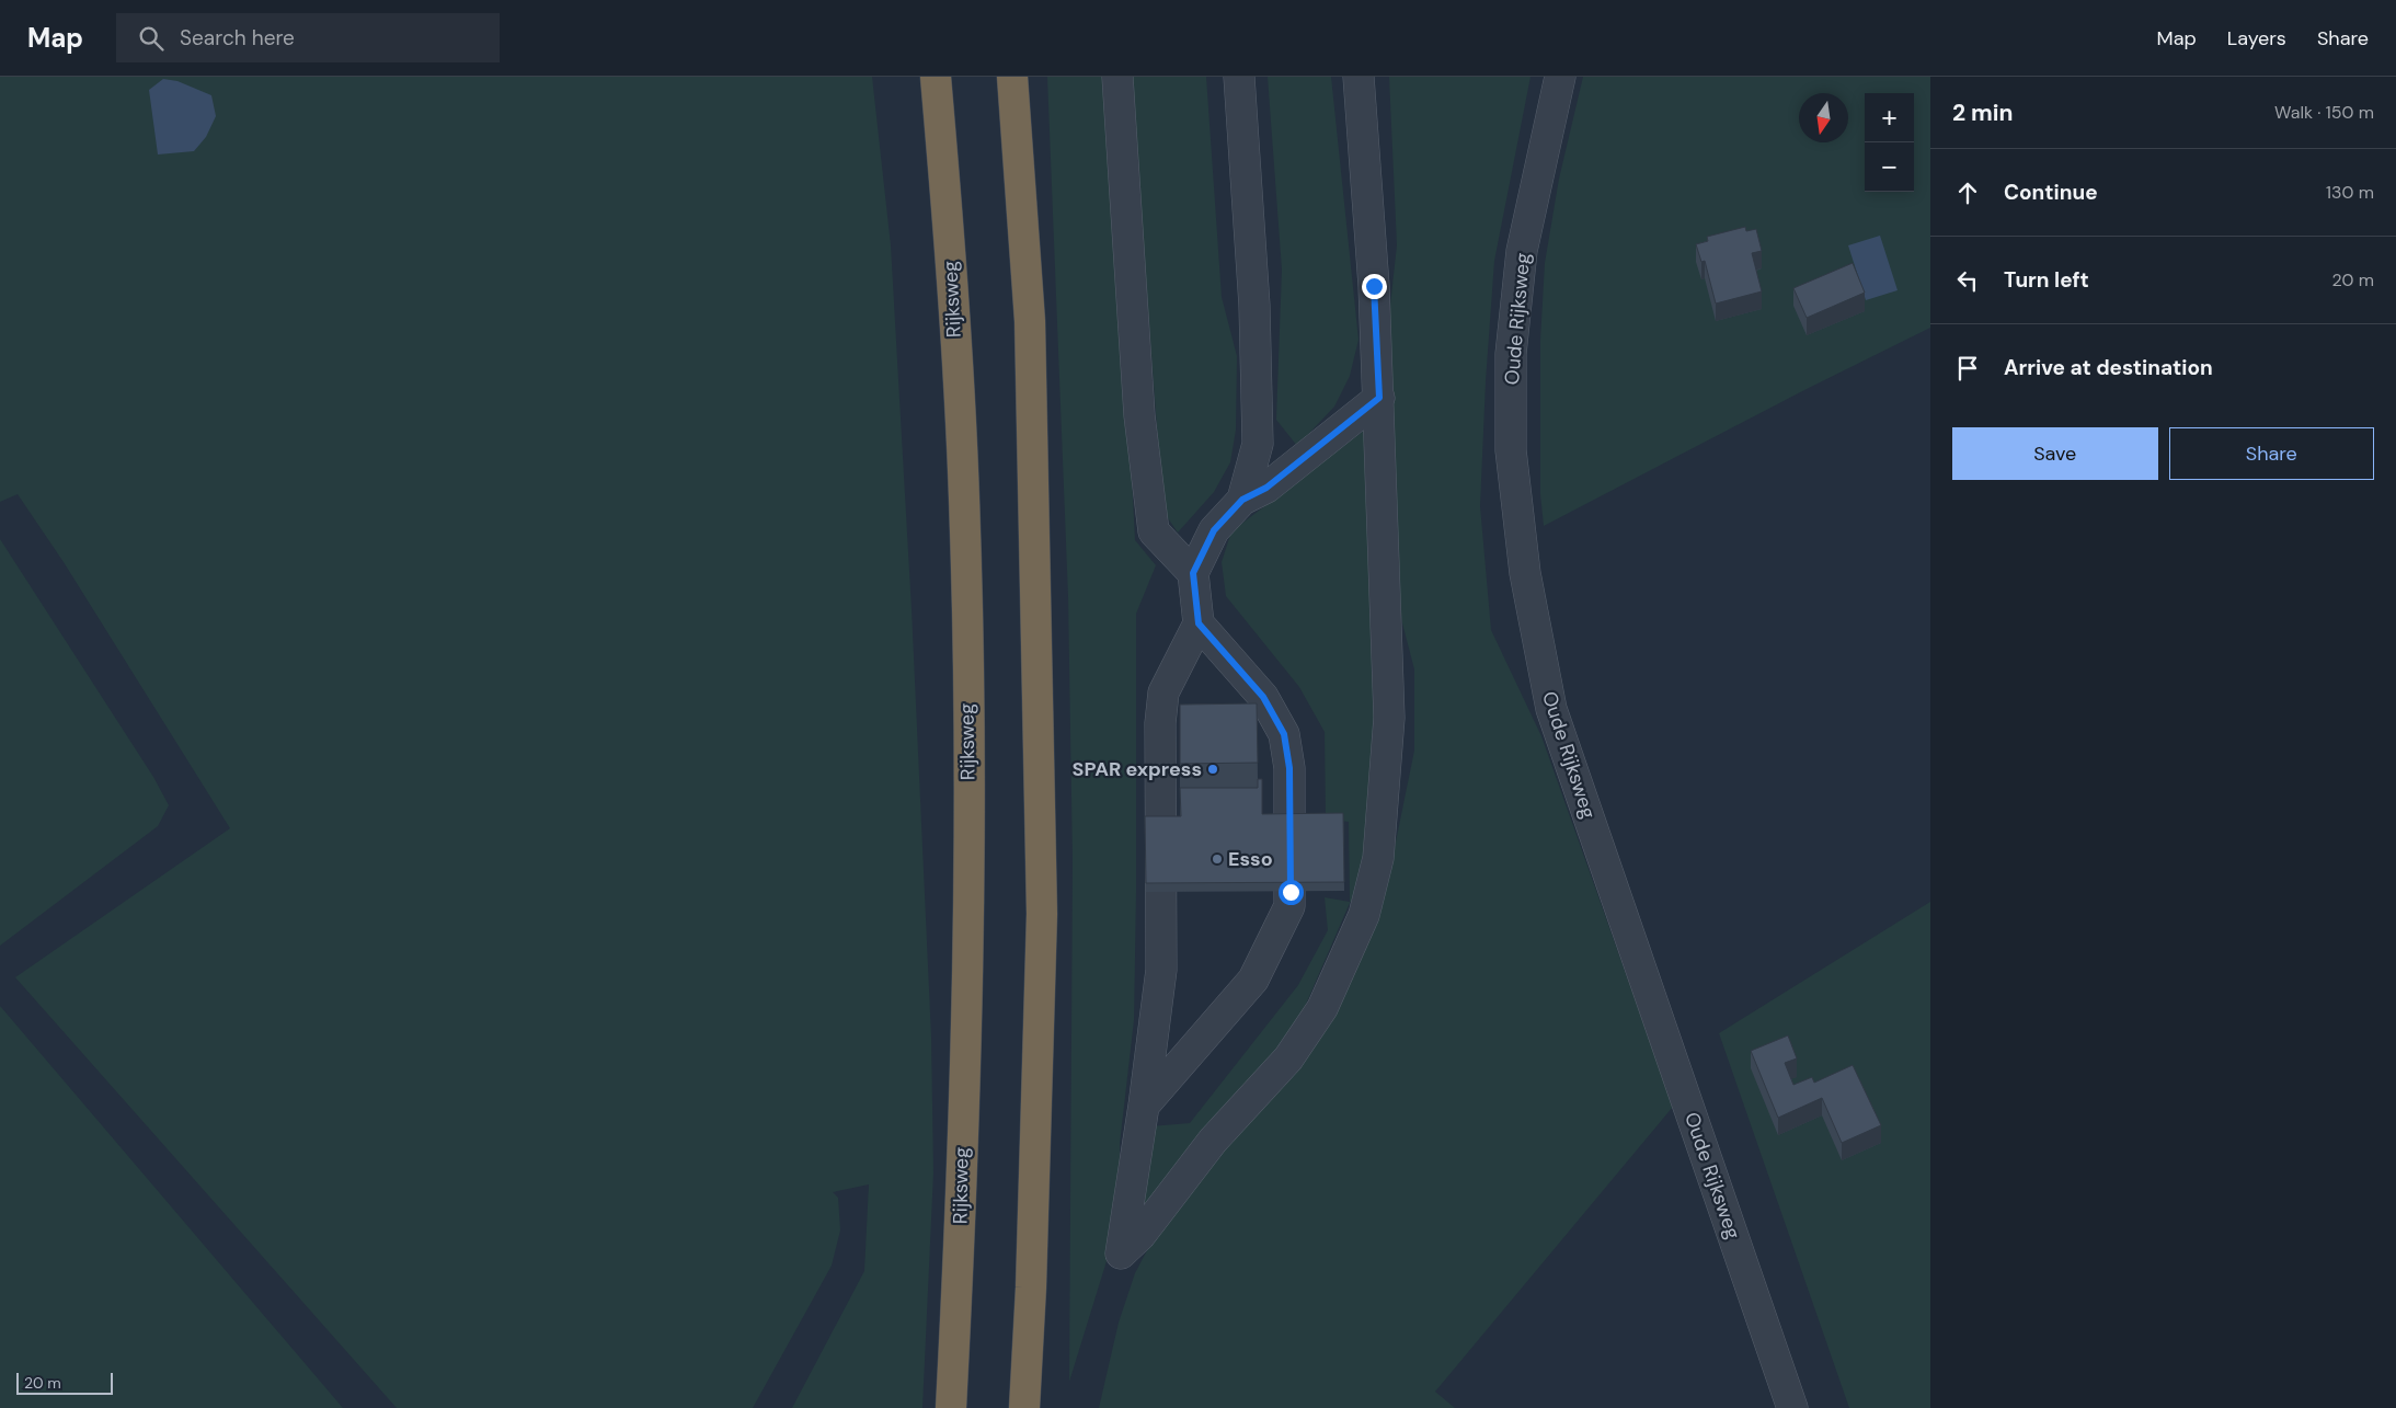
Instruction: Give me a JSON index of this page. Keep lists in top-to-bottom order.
{
  "streets": {
    "highway": ["Rijksweg"],
    "street": ["Oude Rijksweg"]
  },
  "places": ["SPAR express", "Esso"],
  "scale_bar": "20 m",
  "north": "bottom",
  "page": {
    "header": "Map",
    "search": "Search here",
    "nav": ["Map", "Layers", "Share"],
    "heading": ["2 min", "Walk · 150 m"],
    "map_buttons": ["+", "−"],
    "list": [
      ["Continue", "130 m"],
      ["Turn left", "20 m"],
      "Arrive at destination"
    ],
    "buttons": ["Save", "Share"],
    "scale": "20 m"
  }
}
